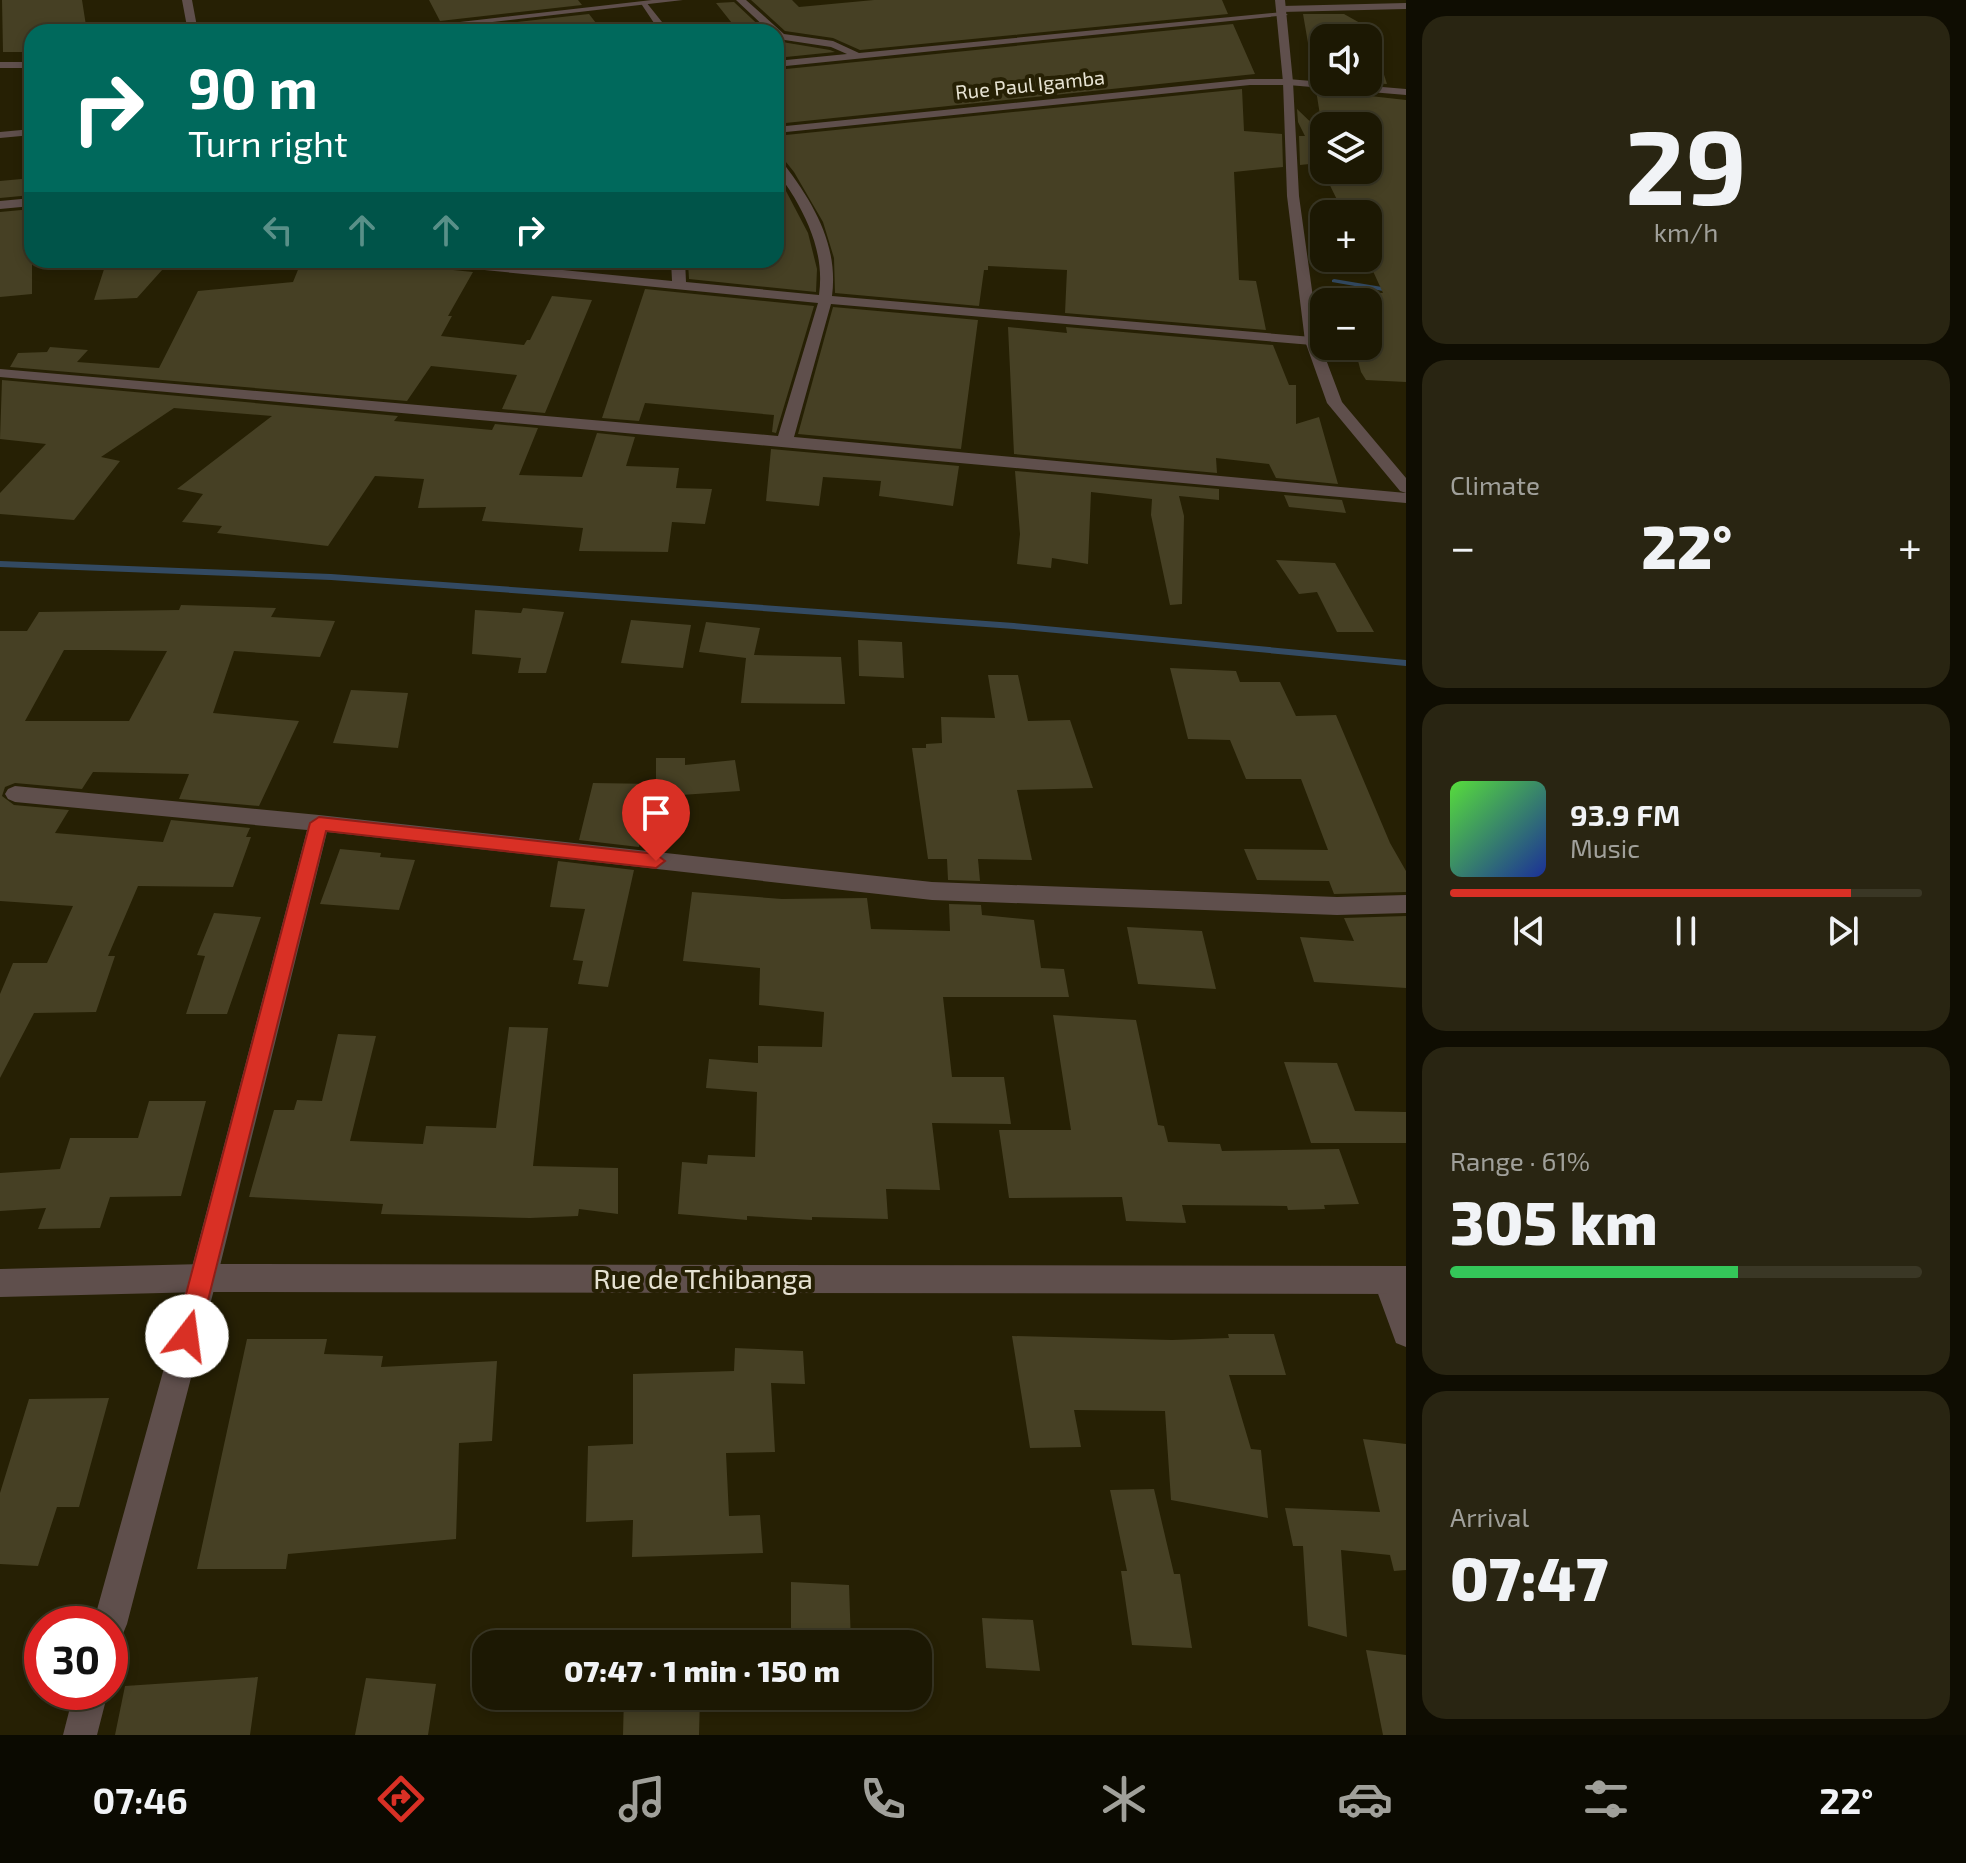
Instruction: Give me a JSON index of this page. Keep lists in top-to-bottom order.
{
  "streets": {
    "street": ["Rue Paul Igamba", "Rue de Tchibanga"]
  },
  "page": {
    "tile": [
      ["29", "km/h"],
      "Climate",
      ["Range · 61%", "305 km"],
      ["Arrival", "07:47"]
    ],
    "map_buttons": ["+", "−"],
    "turn": ["90 m", "Turn right"],
    "heat": ["−", "22°", "+"],
    "song": ["93.9 FM", "Music"],
    "limit": "30",
    "trip": "07:47 · 1 min · 150 m",
    "tabs": ["07:46", "22°"]
  }
}
